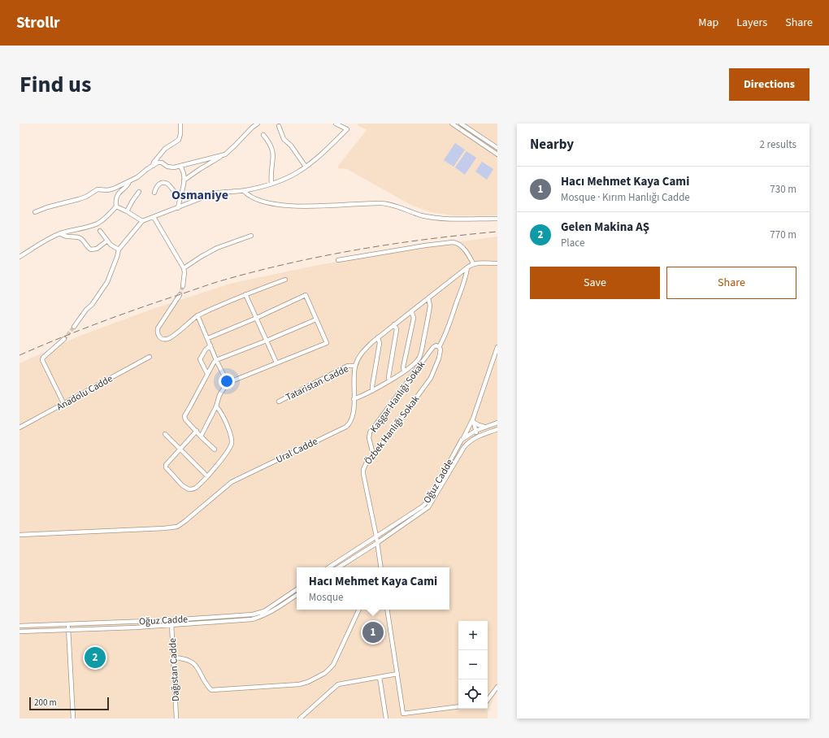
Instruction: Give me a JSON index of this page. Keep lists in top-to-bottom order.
{
  "streets": {
    "street": [
      "Tataristan Cadde",
      "Anadolu Cadde",
      "Kaşgar Hanlığı Sokak",
      "Özbek Hanlığı Sokak",
      "Ural Cadde",
      "Oğuz Cadde",
      "Dağıstan Cadde"
    ]
  },
  "crossings": [
    ["Tataristan Cadde", "Ural Cadde"],
    ["Kaşgar Hanlığı Sokak", "Özbek Hanlığı Sokak"],
    ["Özbek Hanlığı Sokak", "Oğuz Cadde"],
    ["Oğuz Cadde", "Dağıstan Cadde"]
  ],
  "districts": ["Osmaniye"],
  "scale_bar": "200 m",
  "page": {
    "header": "Strollr",
    "nav": ["Map", "Layers", "Share"],
    "title": "Find us",
    "buttons": [
      "Directions",
      ["Save", "Share"]
    ],
    "heading": ["Nearby", "2 results"],
    "list": [
      {
        "mark": "1",
        "name": "Hacı Mehmet Kaya Cami",
        "note": "Mosque · Kırım Hanlığı Cadde",
        "value": "730 m"
      },
      {
        "mark": "2",
        "name": "Gelen Makina AŞ",
        "note": "Place",
        "value": "770 m"
      }
    ],
    "popup": ["Hacı Mehmet Kaya Cami", "Mosque"],
    "pins": ["1", "2"],
    "map_buttons": ["+", "−"],
    "scale": "200 m"
  }
}
